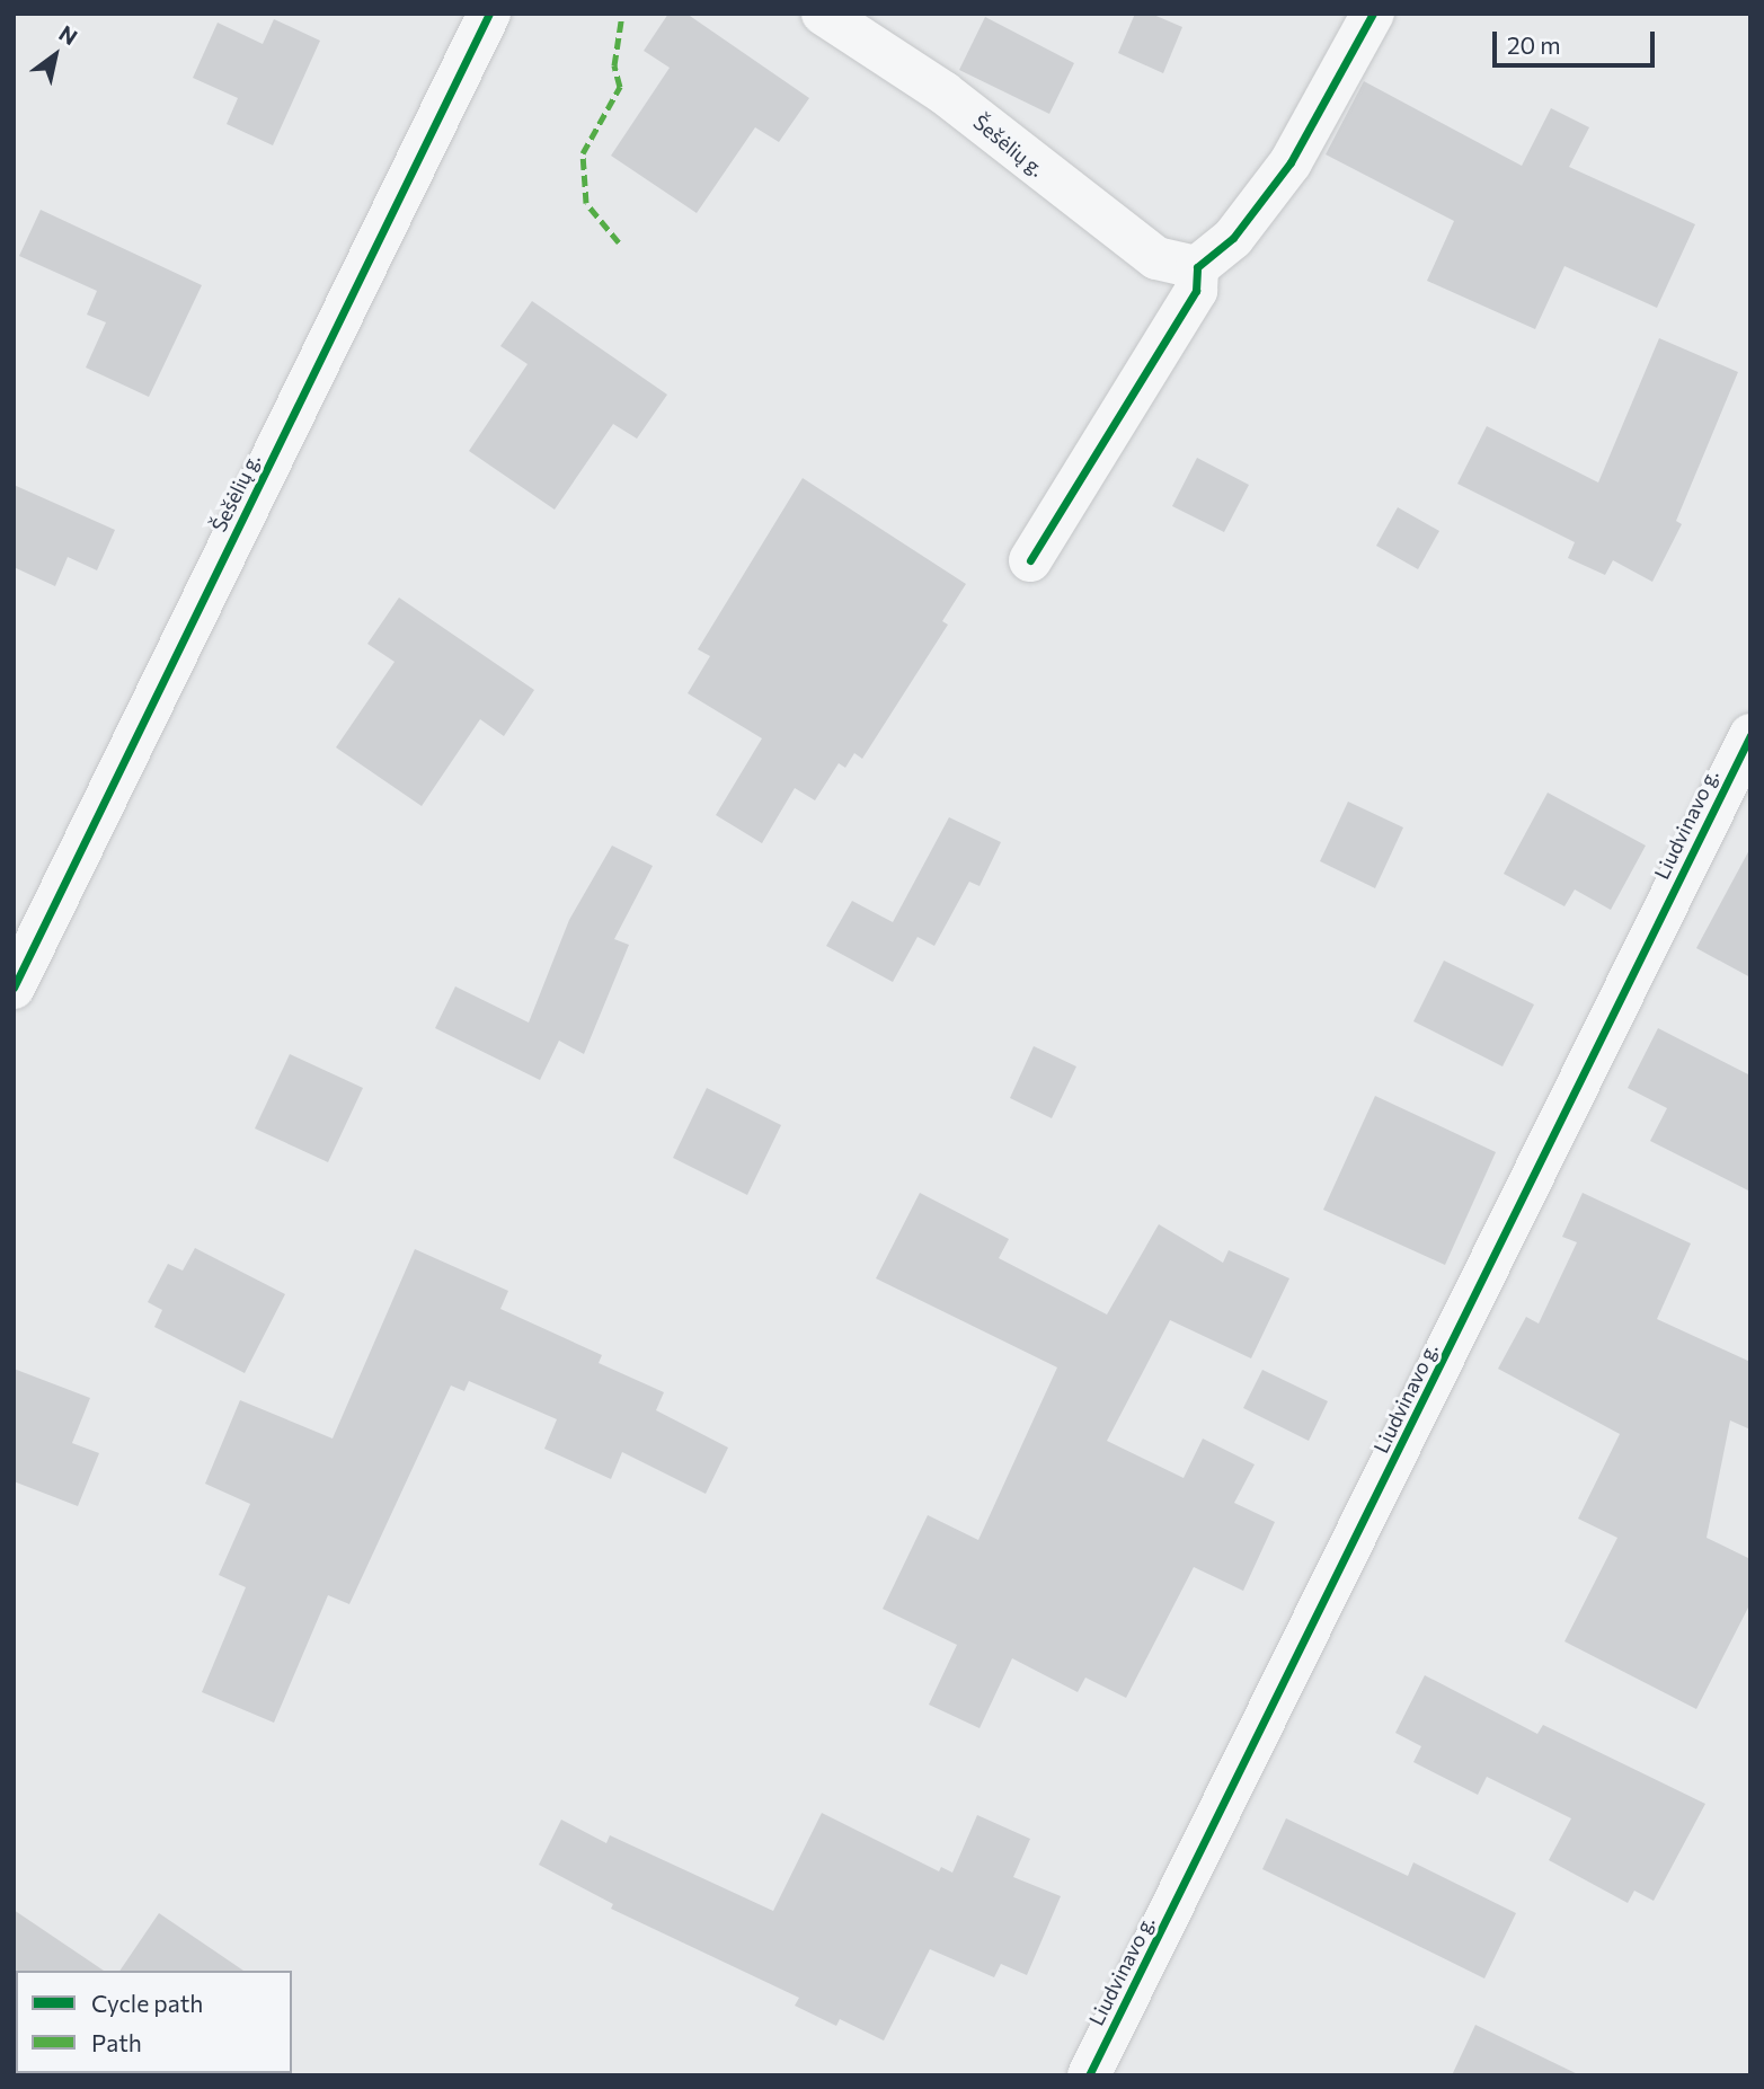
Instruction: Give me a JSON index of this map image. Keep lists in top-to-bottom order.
{
  "streets": {
    "street": ["Šešėlių g.", "Liudvinavo g."]
  },
  "legend": ["Cycle path", "Path"],
  "scale_bar": "20 m",
  "north": "top right"
}
